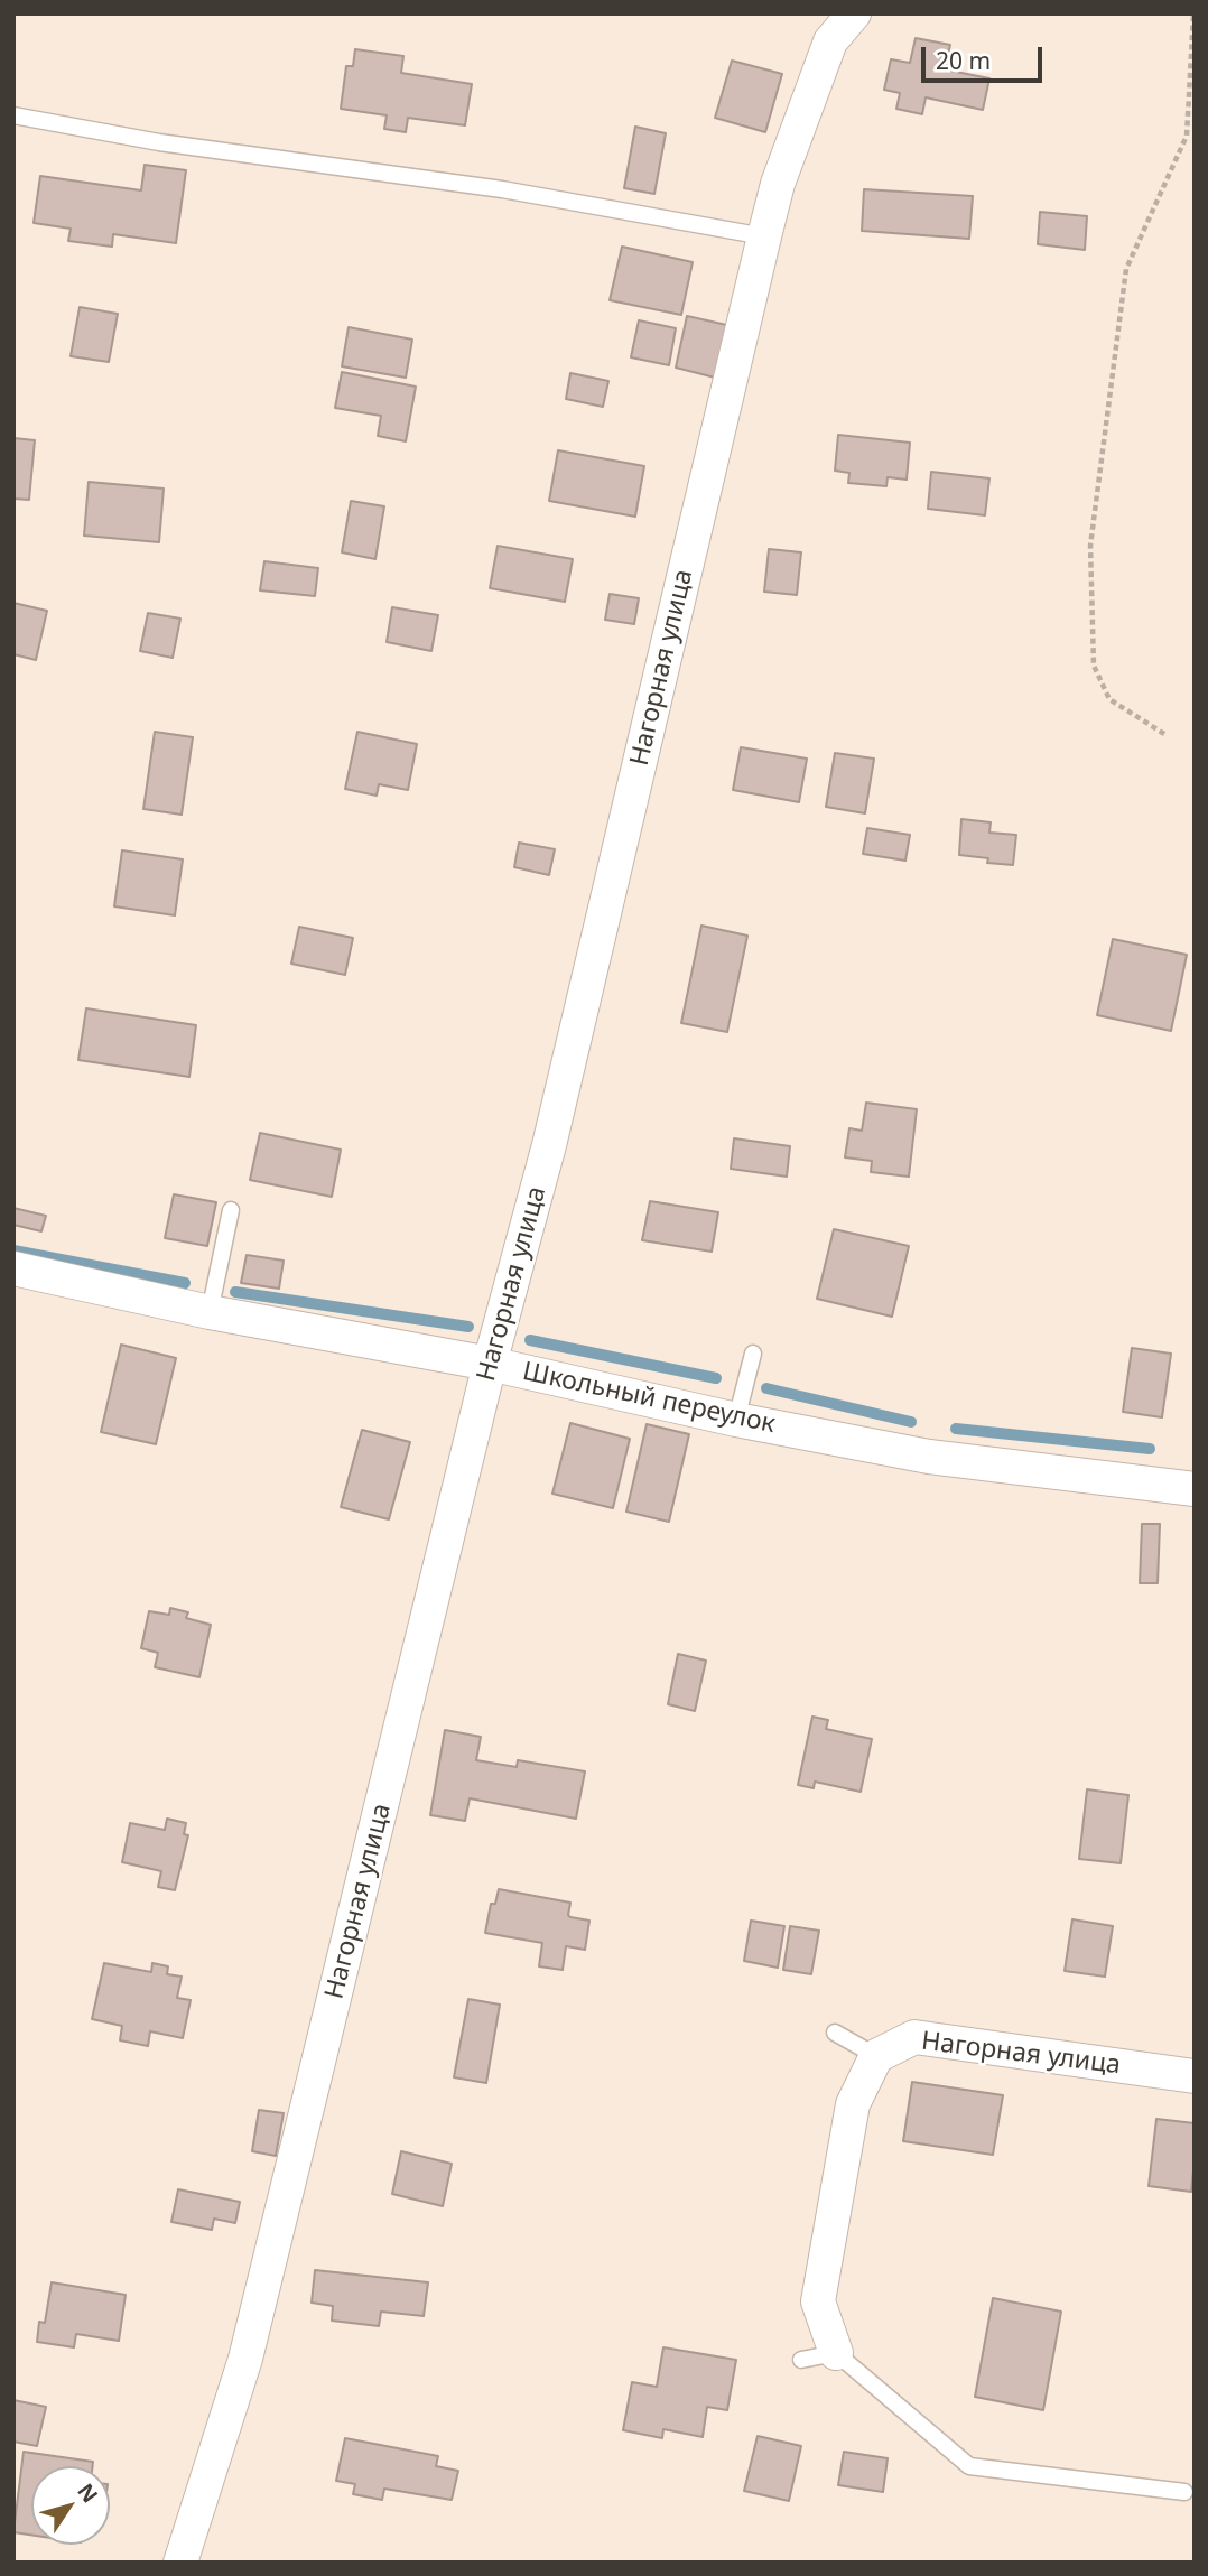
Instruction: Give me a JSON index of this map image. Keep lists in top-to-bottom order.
{
  "streets": {
    "street": ["Нагорная улица", "Школьный переулок"]
  },
  "crossings": [
    ["Нагорная улица", "Школьный переулок"]
  ],
  "scale_bar": "20 m",
  "north": "top right"
}
